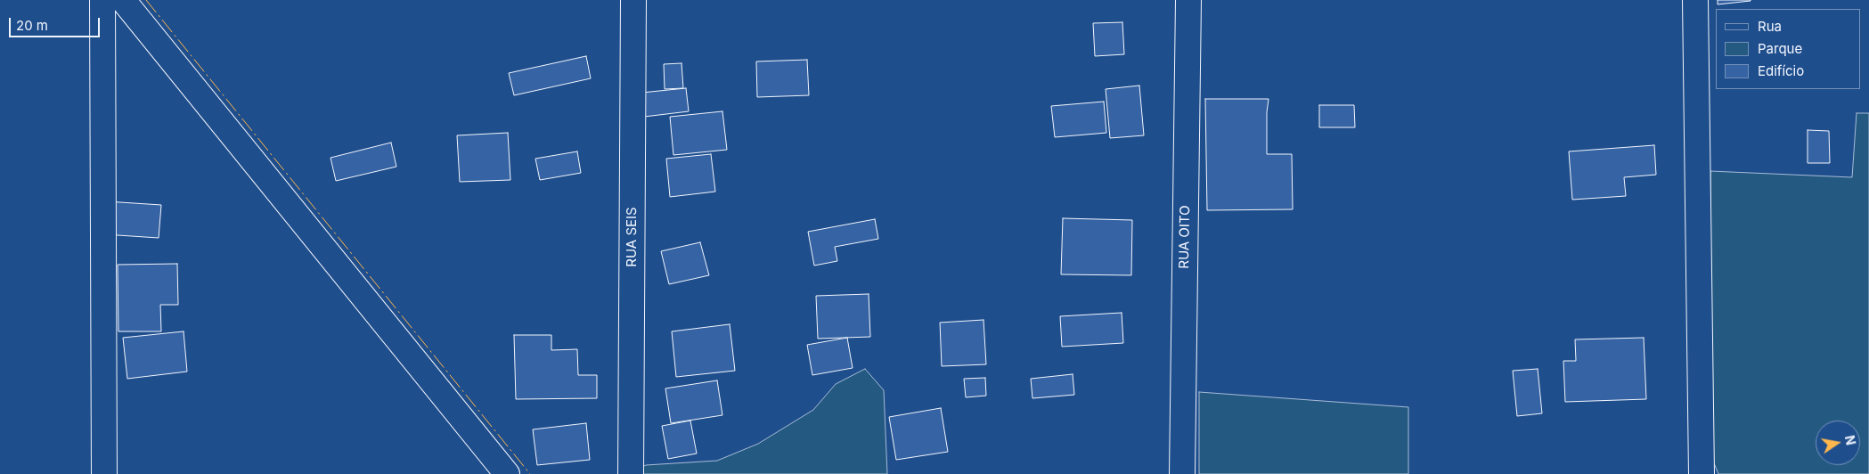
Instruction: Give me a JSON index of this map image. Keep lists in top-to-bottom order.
{
  "streets": {
    "street": ["RUA SEIS", "RUA OITO"]
  },
  "legend": ["Rua", "Parque", "Edifício"],
  "scale_bar": "20 m",
  "north": "right"
}
